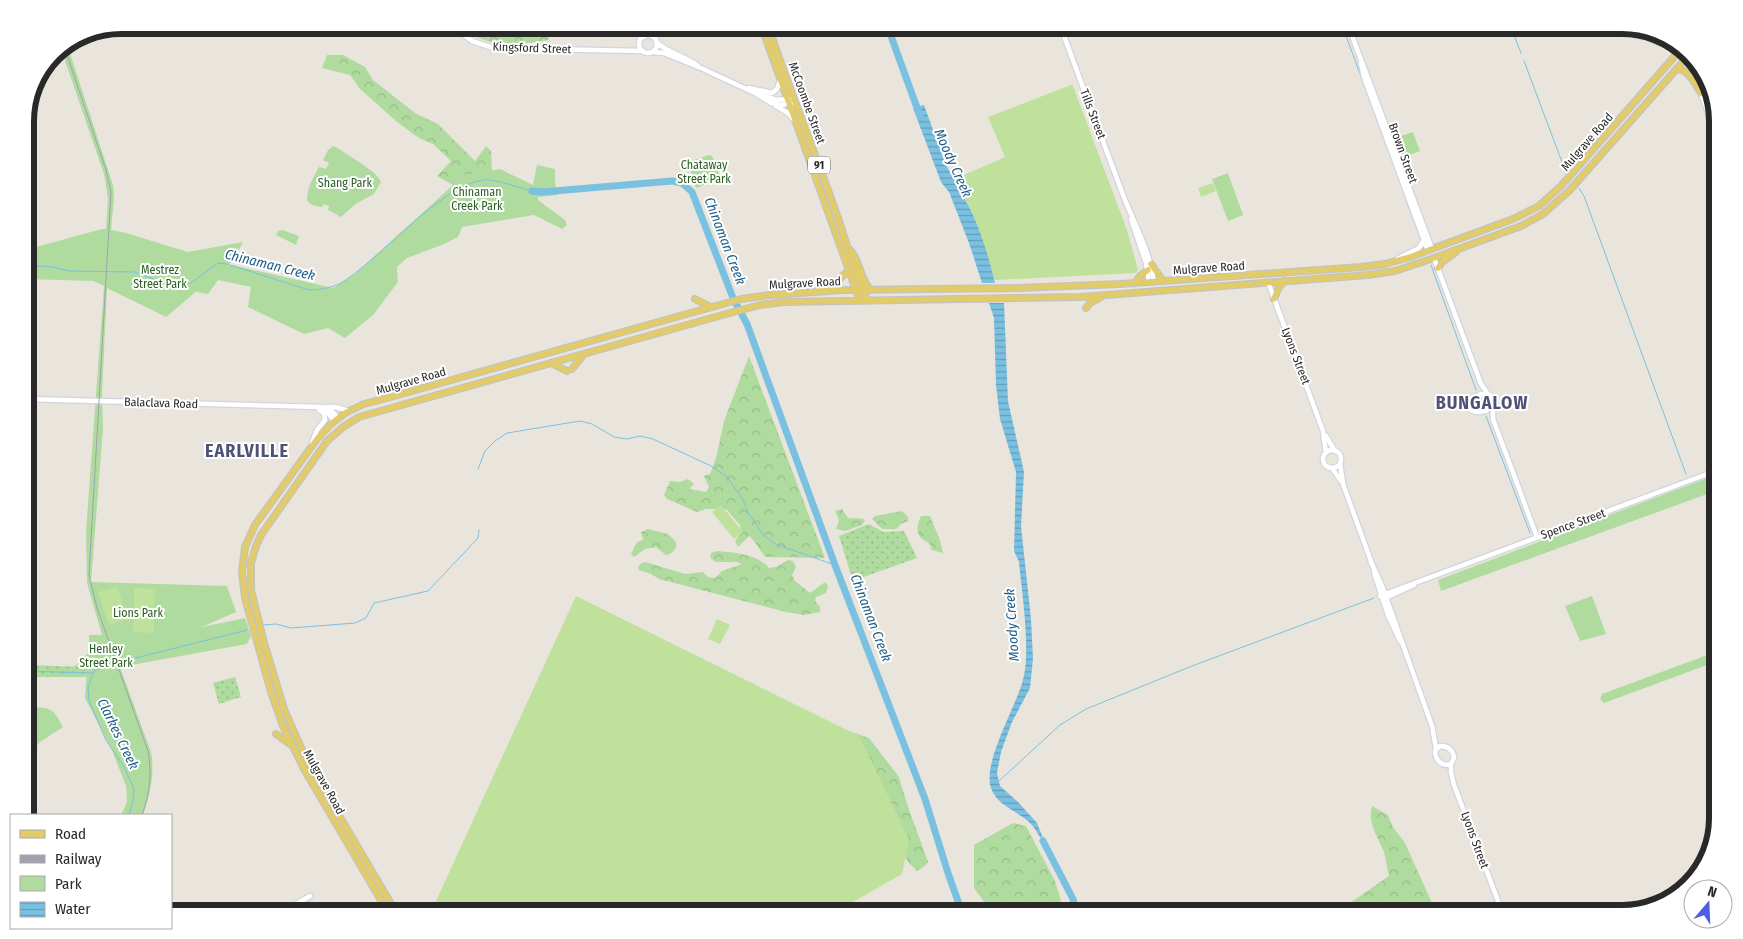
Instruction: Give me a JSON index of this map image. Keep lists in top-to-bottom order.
{
  "streets": {
    "main road": [
      "McCoombe Street",
      "Mulgrave Road",
      "Brown Street",
      "91"
    ],
    "street": [
      "Kingsford Street",
      "Tills Street",
      "Lyons Street",
      "Balaclava Road",
      "Spence Street"
    ]
  },
  "crossings": [
    ["McCoombe Street", "Mulgrave Road"],
    ["Tills Street", "Mulgrave Road"],
    ["Mulgrave Road", "Brown Street"],
    ["Mulgrave Road", "Lyons Street"],
    ["Mulgrave Road", "Balaclava Road"]
  ],
  "districts": ["BUNGALOW", "EARLVILLE"],
  "water": ["Moody Creek", "Chinaman Creek", "Clarkes Creek"],
  "parks": [
    "Chataway Street Park",
    "Shang Park",
    "Chinaman Creek Park",
    "Mestrez Street Park",
    "Lions Park",
    "Henley Street Park"
  ],
  "legend": [
    "Road",
    "Railway",
    "Park",
    "Water"
  ],
  "north": "top"
}
